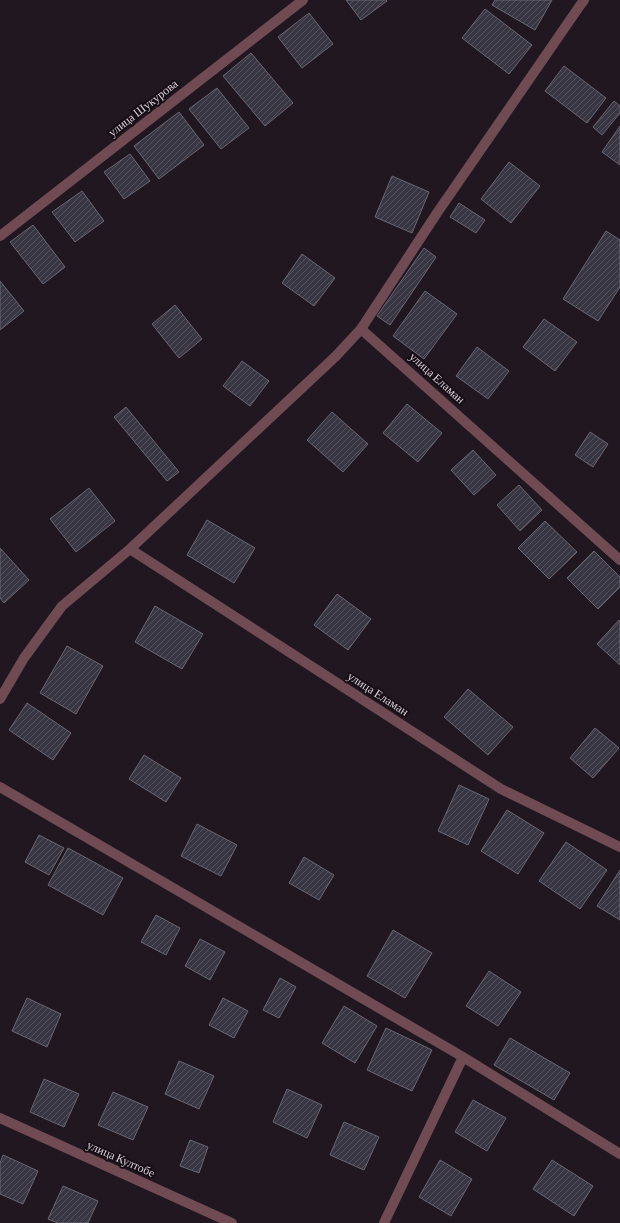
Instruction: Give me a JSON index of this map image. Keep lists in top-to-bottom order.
{
  "streets": {
    "street": ["улица Шукурова", "улица Еламан", "улица Култобе"]
  }
}
